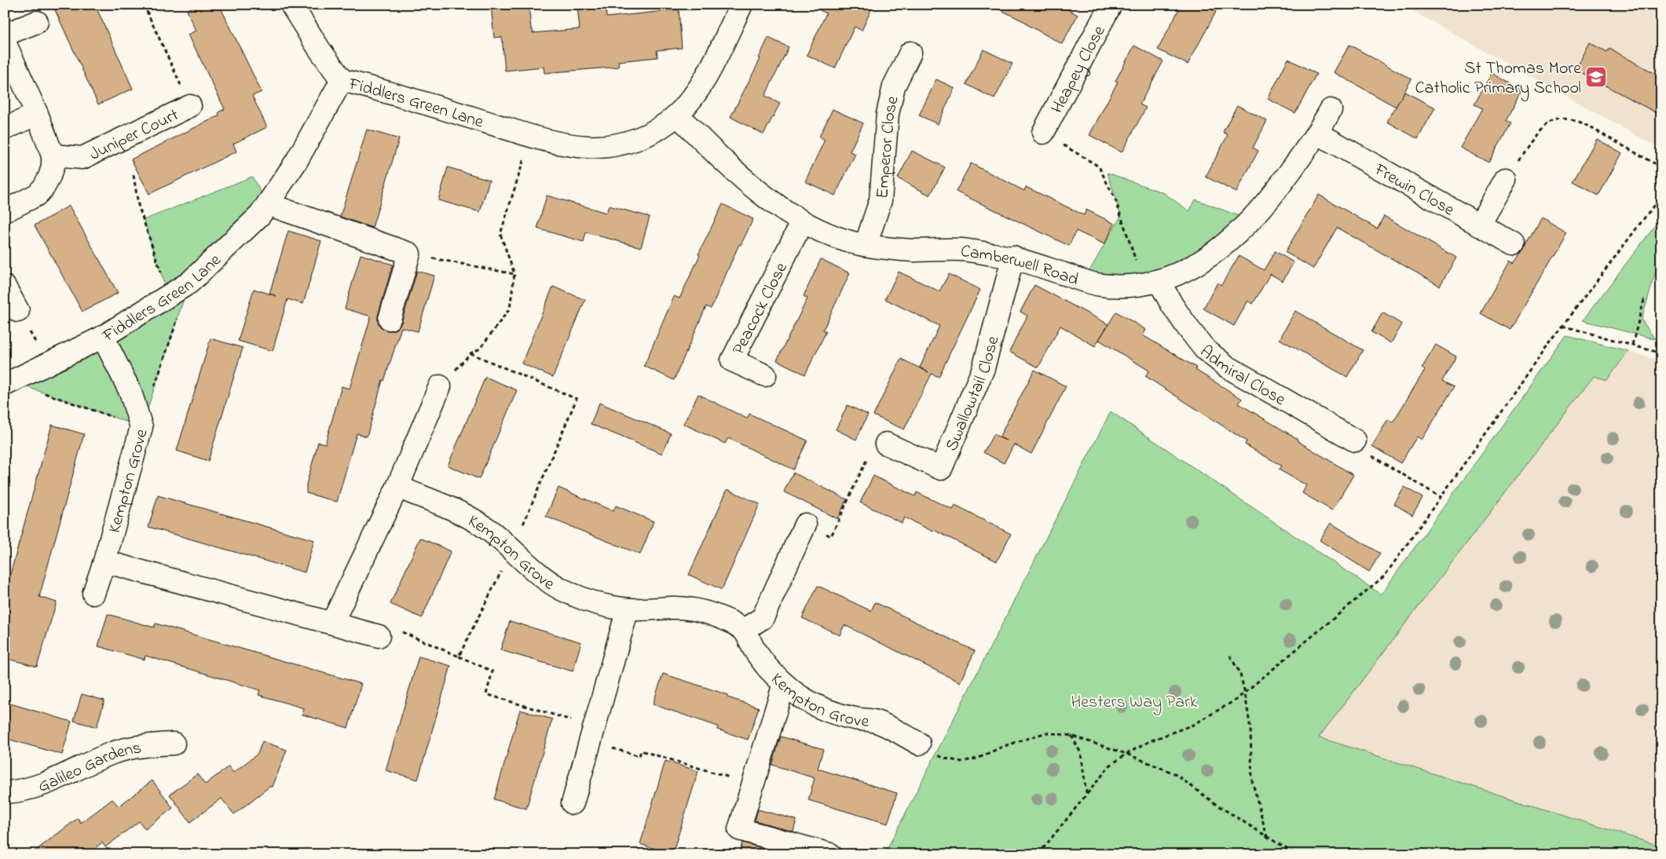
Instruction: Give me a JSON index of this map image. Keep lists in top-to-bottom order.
{
  "streets": {
    "street": [
      "Heapey Close",
      "Fiddlers Green Lane",
      "Juniper Court",
      "Emperor Close",
      "Frewin Close",
      "Camberwell Road",
      "Peacock Close",
      "Admiral Close",
      "Swallowtail Close",
      "Kempton Grove",
      "Galileo Gardens"
    ]
  },
  "crossings": [
    ["Fiddlers Green Lane", "Camberwell Road"],
    ["Fiddlers Green Lane", "Kempton Grove"],
    ["Emperor Close", "Camberwell Road"],
    ["Frewin Close", "Camberwell Road"],
    ["Camberwell Road", "Peacock Close"],
    ["Camberwell Road", "Admiral Close"],
    ["Camberwell Road", "Swallowtail Close"]
  ],
  "parks": ["Hesters Way Park"],
  "places": {
    "school or university": ["St Thomas More Catholic Primary School"]
  }
}
